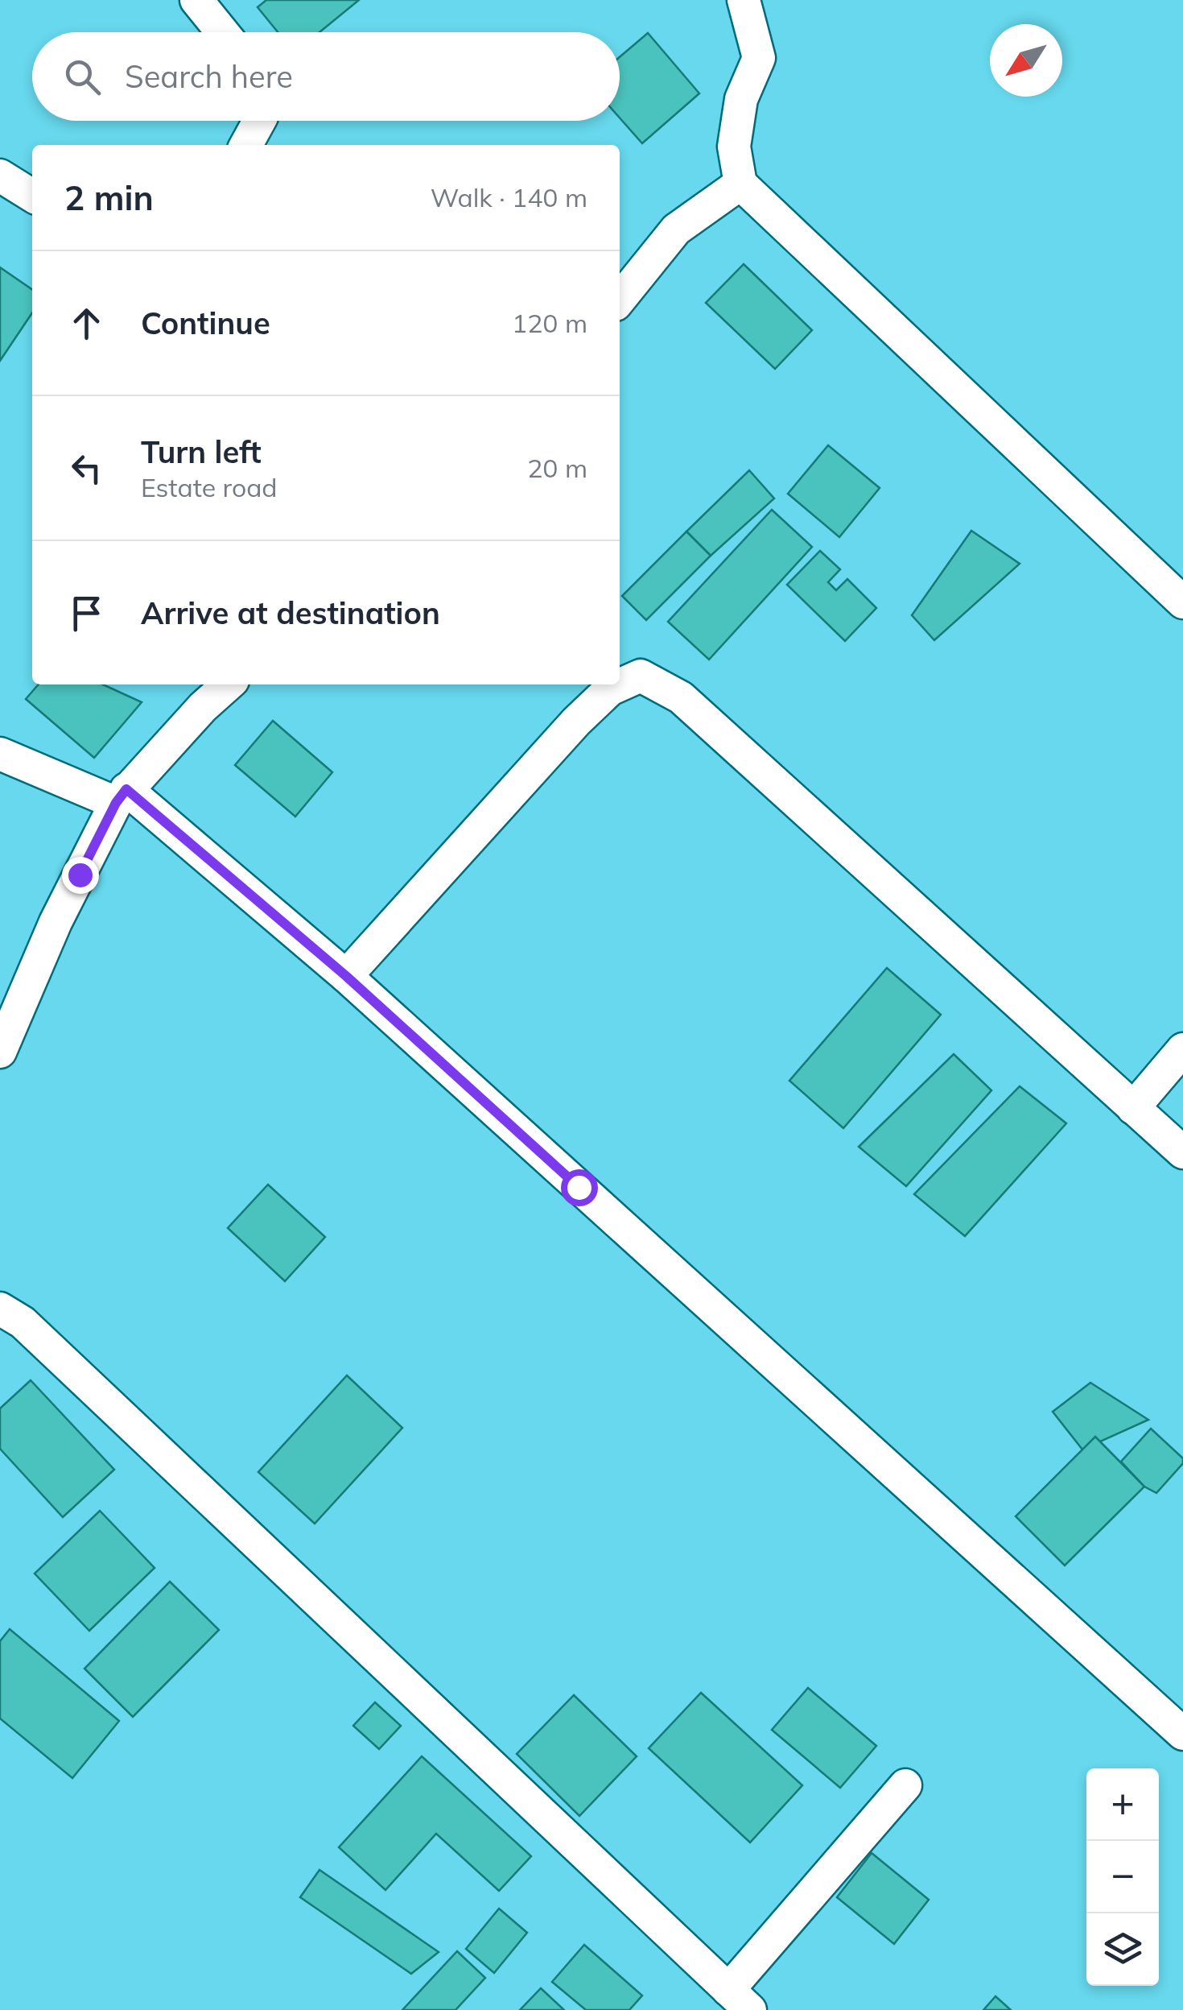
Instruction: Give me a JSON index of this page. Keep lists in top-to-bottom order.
{
  "north": "bottom left",
  "page": {
    "search": "Search here",
    "heading": ["2 min", "Walk · 140 m"],
    "list": [
      ["Continue", "120 m"],
      ["Turn left", "Estate road", "20 m"],
      "Arrive at destination"
    ],
    "map_buttons": ["+", "−"]
  }
}
